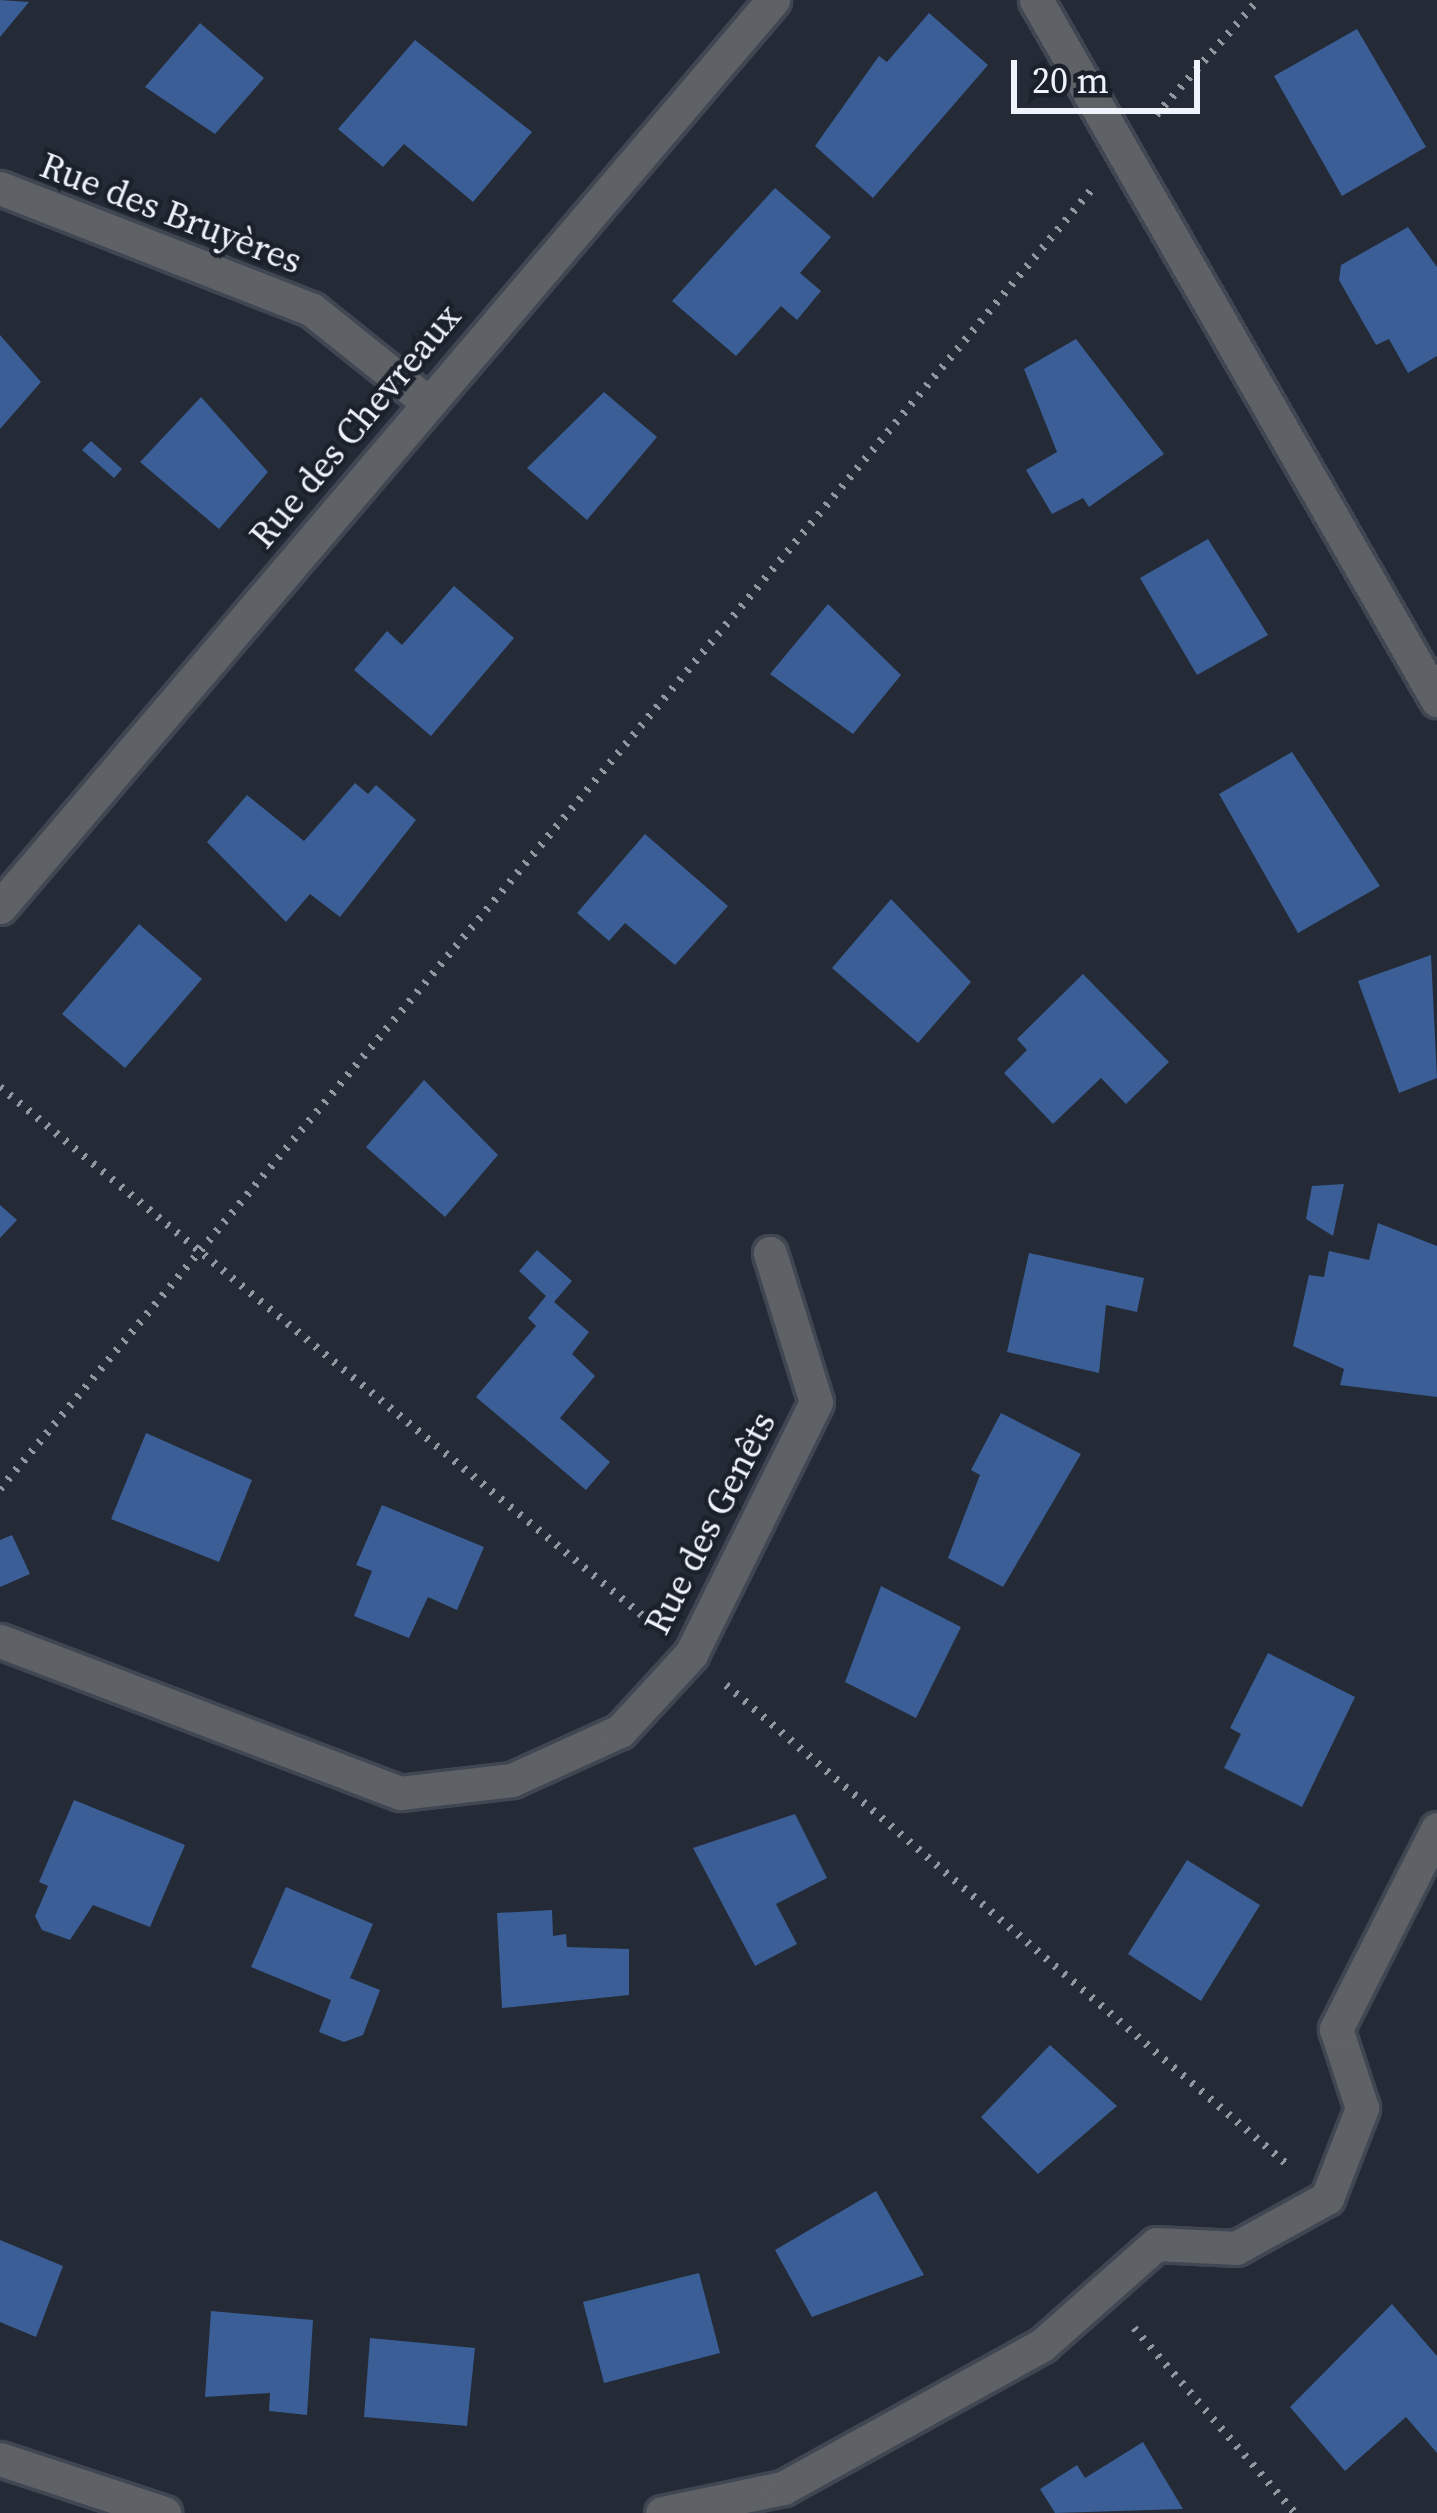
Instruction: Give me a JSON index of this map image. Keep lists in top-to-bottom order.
{
  "streets": {
    "street": ["Rue des Bruyères", "Rue des Chevreaux", "Rue des Genêts"]
  },
  "crossings": [
    ["Rue des Bruyères", "Rue des Chevreaux"]
  ],
  "scale_bar": "20 m"
}
